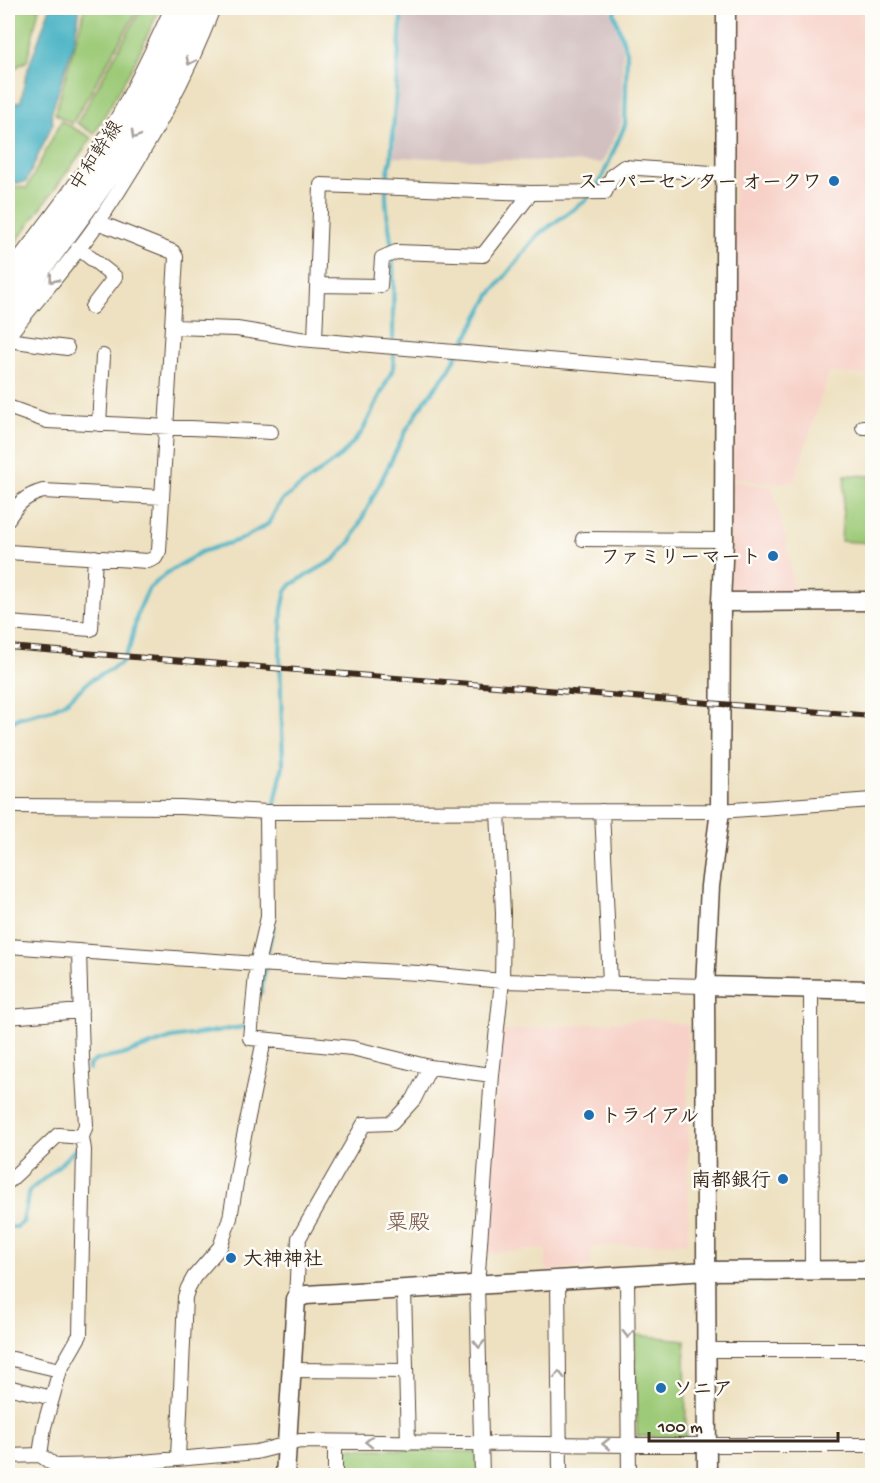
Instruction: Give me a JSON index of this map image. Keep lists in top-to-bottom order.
{
  "streets": {
    "street": ["中和幹線"]
  },
  "districts": ["粟殿"],
  "places": [
    "スーパーセンター オークワ",
    "ファミリーマート",
    "トライアル",
    "南都銀行",
    "大神神社",
    "ソニア"
  ],
  "scale_bar": "100 m"
}
